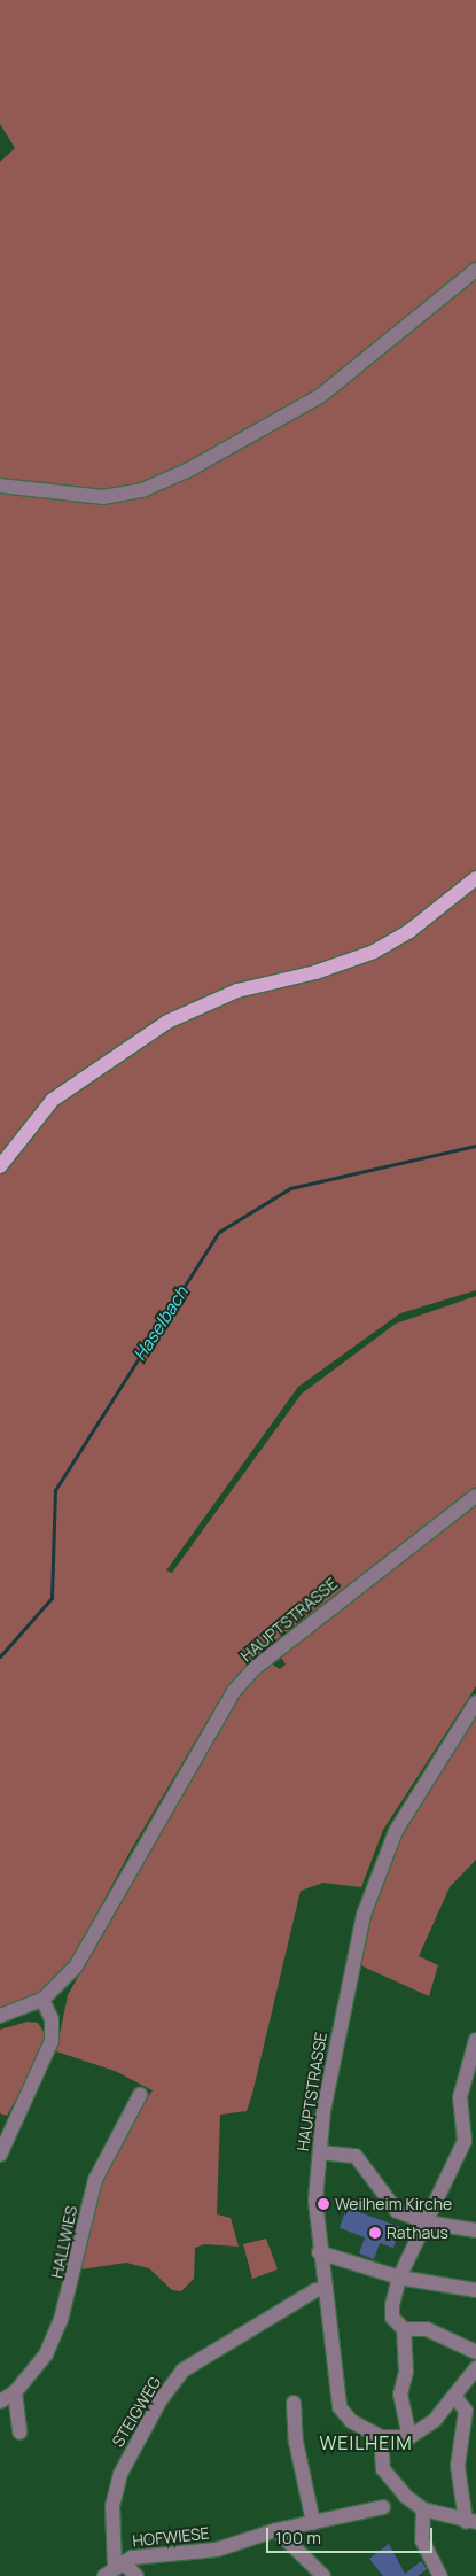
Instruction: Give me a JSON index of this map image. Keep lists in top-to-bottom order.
{
  "streets": {
    "street": [
      "HAUPTSTRASSE",
      "HALLWIES",
      "STEIGWEG",
      "HOFWIESE"
    ]
  },
  "crossings": [
    ["HAUPTSTRASSE", "STEIGWEG"],
    ["STEIGWEG", "HOFWIESE"]
  ],
  "districts": ["WEILHEIM"],
  "water": ["Haselbach"],
  "places": ["Weilheim Kirche", "Rathaus"],
  "scale_bar": "100 m"
}
